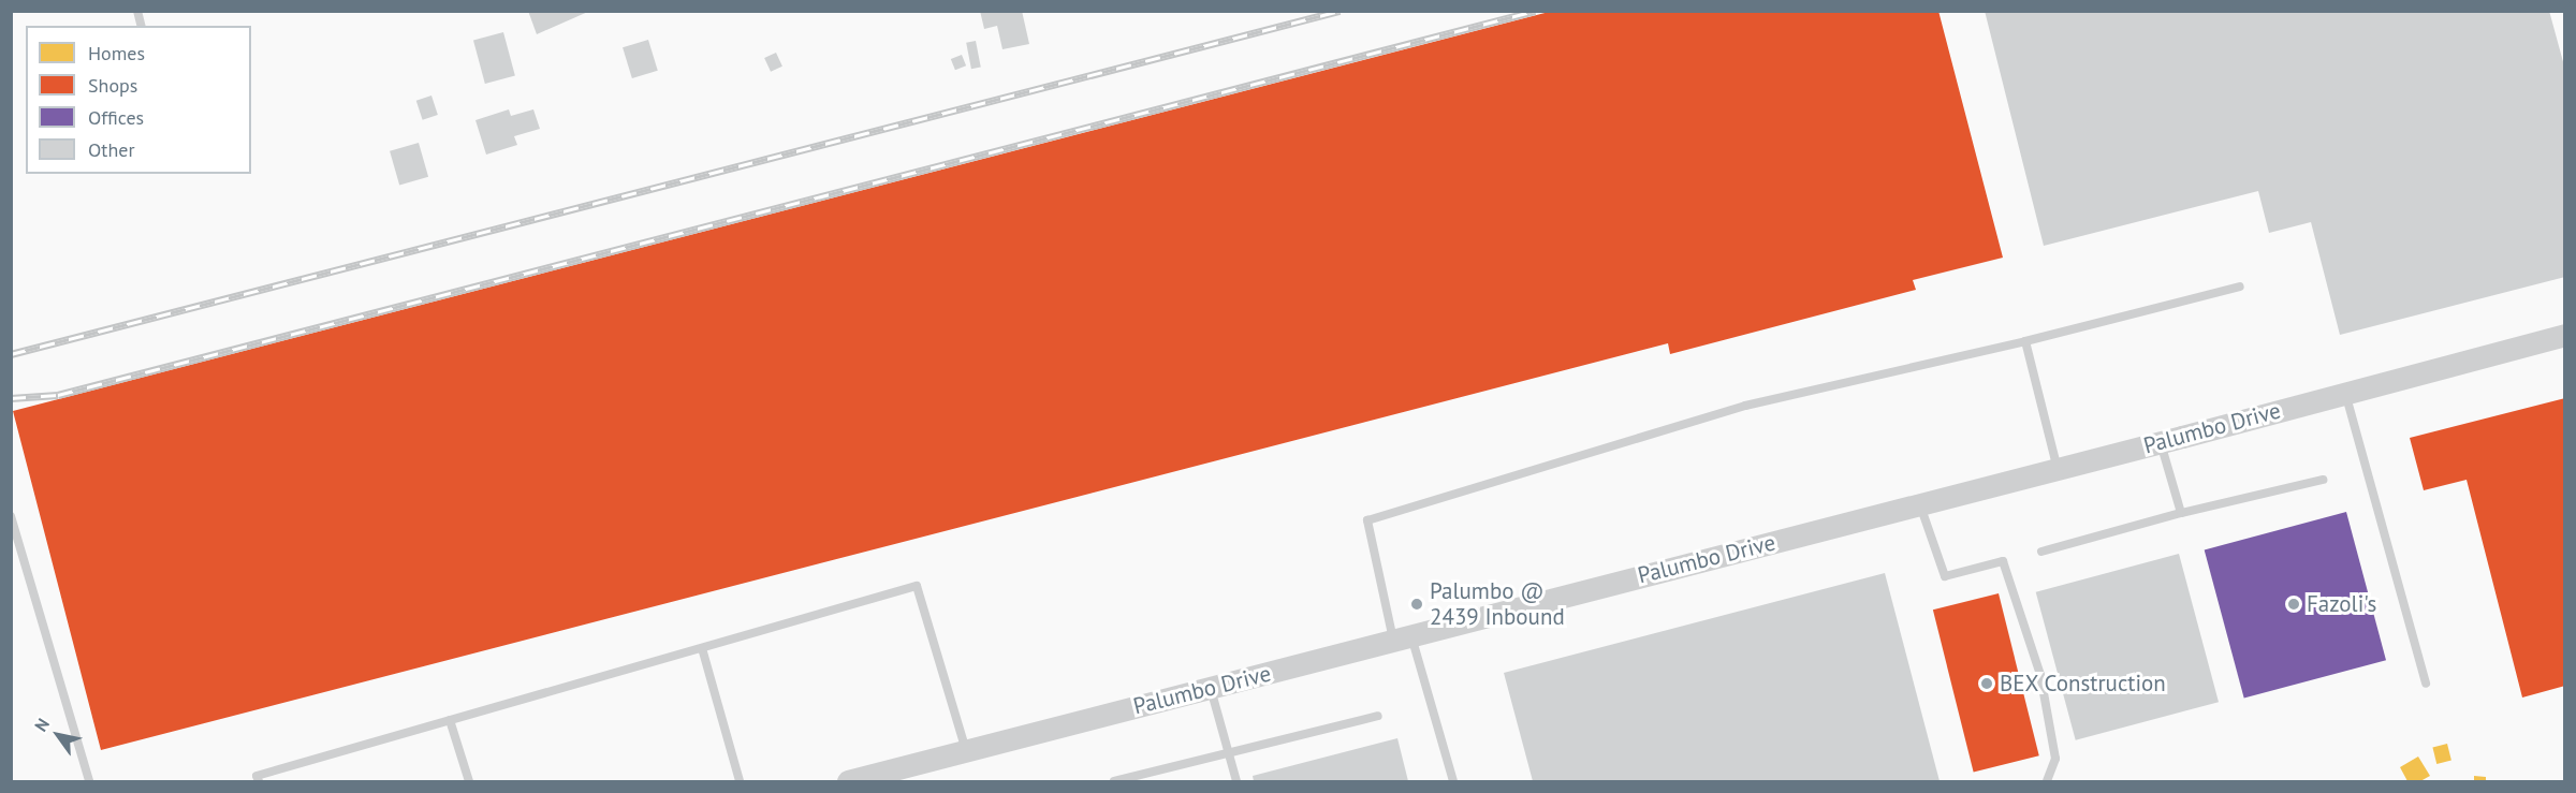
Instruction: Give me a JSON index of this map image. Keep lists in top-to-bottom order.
{
  "streets": {
    "street": ["Palumbo Drive"]
  },
  "places": ["Palumbo @ 2439 Inbound", "Fazoli's", "BEX Construction"],
  "legend": [
    "Homes",
    "Shops",
    "Offices",
    "Other"
  ],
  "north": "top left"
}
